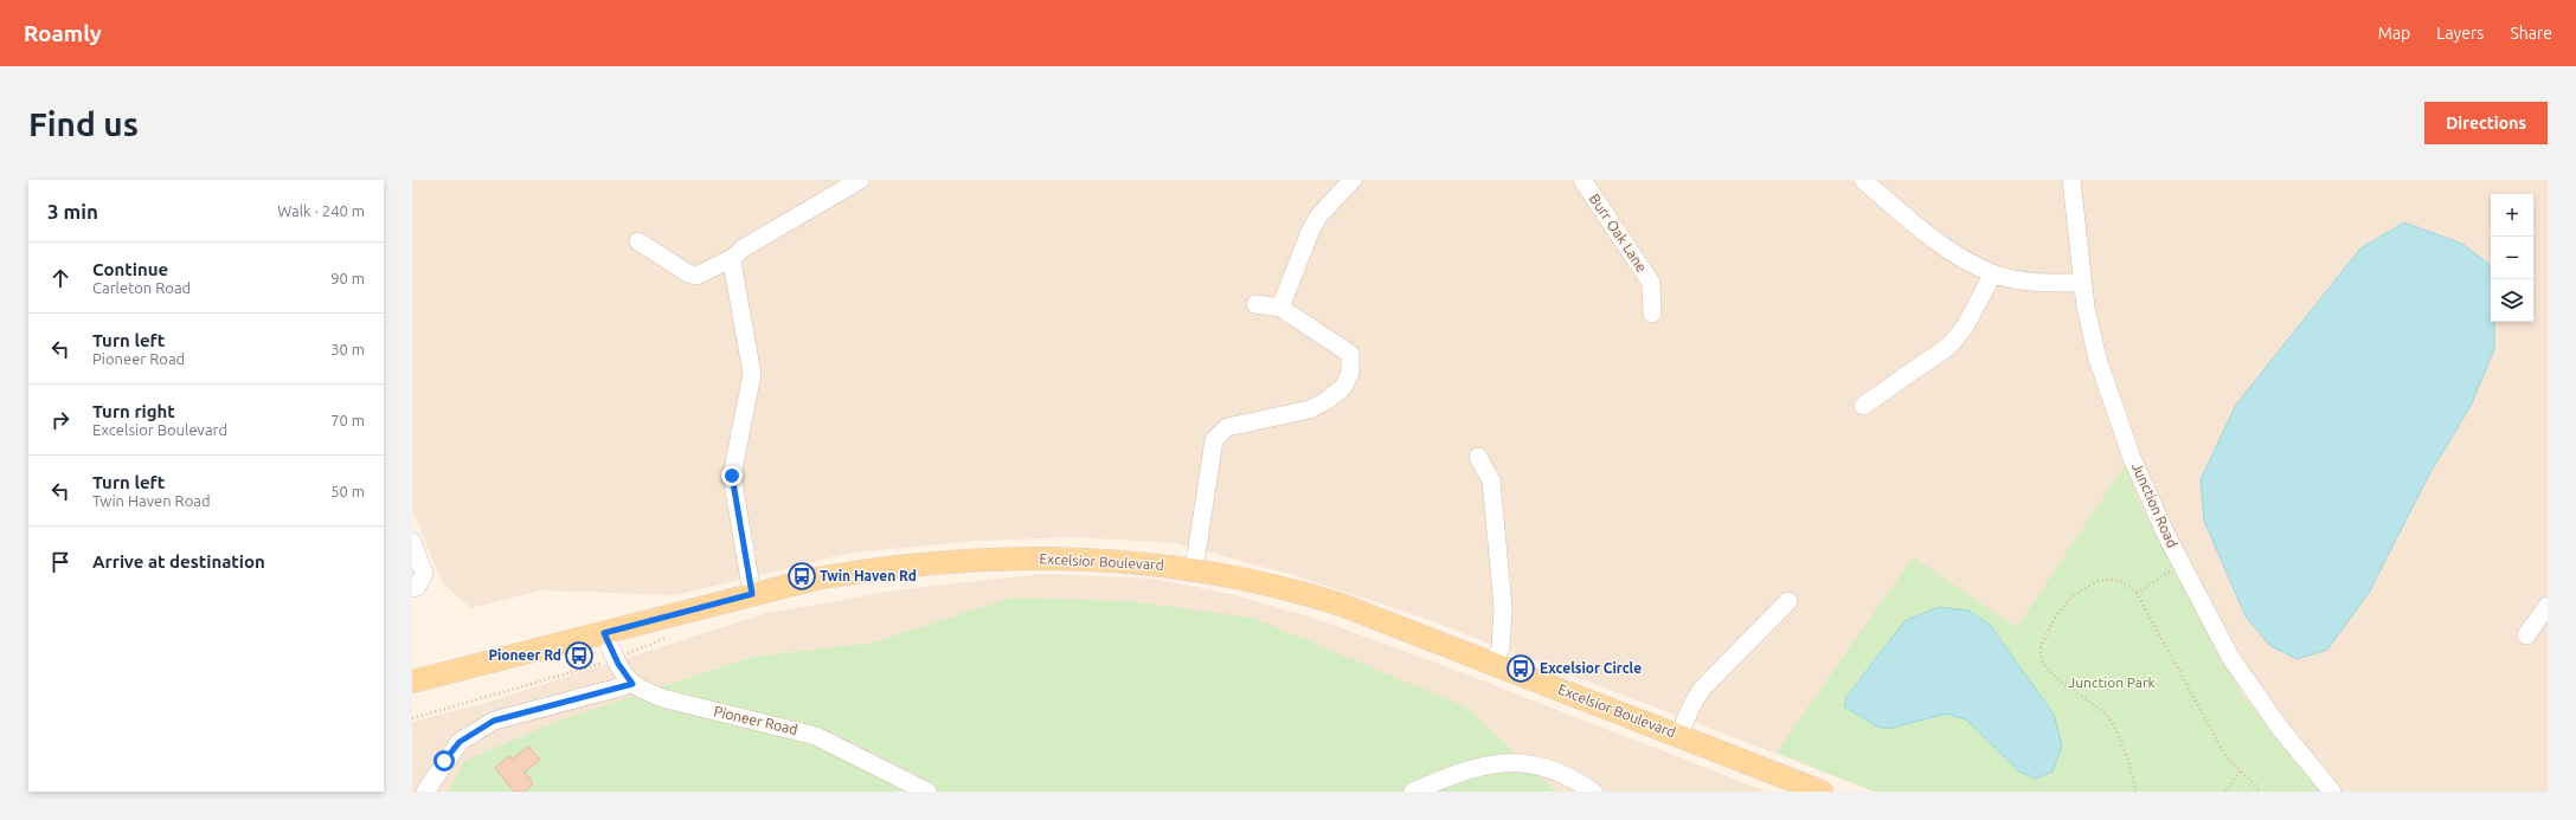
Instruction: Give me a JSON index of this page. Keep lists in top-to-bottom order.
{
  "streets": {
    "main road": ["Excelsior Boulevard"],
    "street": ["Burr Oak Lane", "Junction Road", "Pioneer Road"]
  },
  "parks": ["Junction Park"],
  "places": {
    "bus stop": ["Twin Haven Rd", "Pioneer Rd", "Excelsior Circle"]
  },
  "page": {
    "header": "Roamly",
    "nav": ["Map", "Layers", "Share"],
    "buttons": "Directions",
    "title": "Find us",
    "heading": ["3 min", "Walk · 240 m"],
    "map_buttons": ["+", "−"],
    "list": [
      ["Continue", "Carleton Road", "90 m"],
      ["Turn left", "Pioneer Road", "30 m"],
      ["Turn right", "Excelsior Boulevard", "70 m"],
      ["Turn left", "Twin Haven Road", "50 m"],
      "Arrive at destination"
    ]
  }
}
